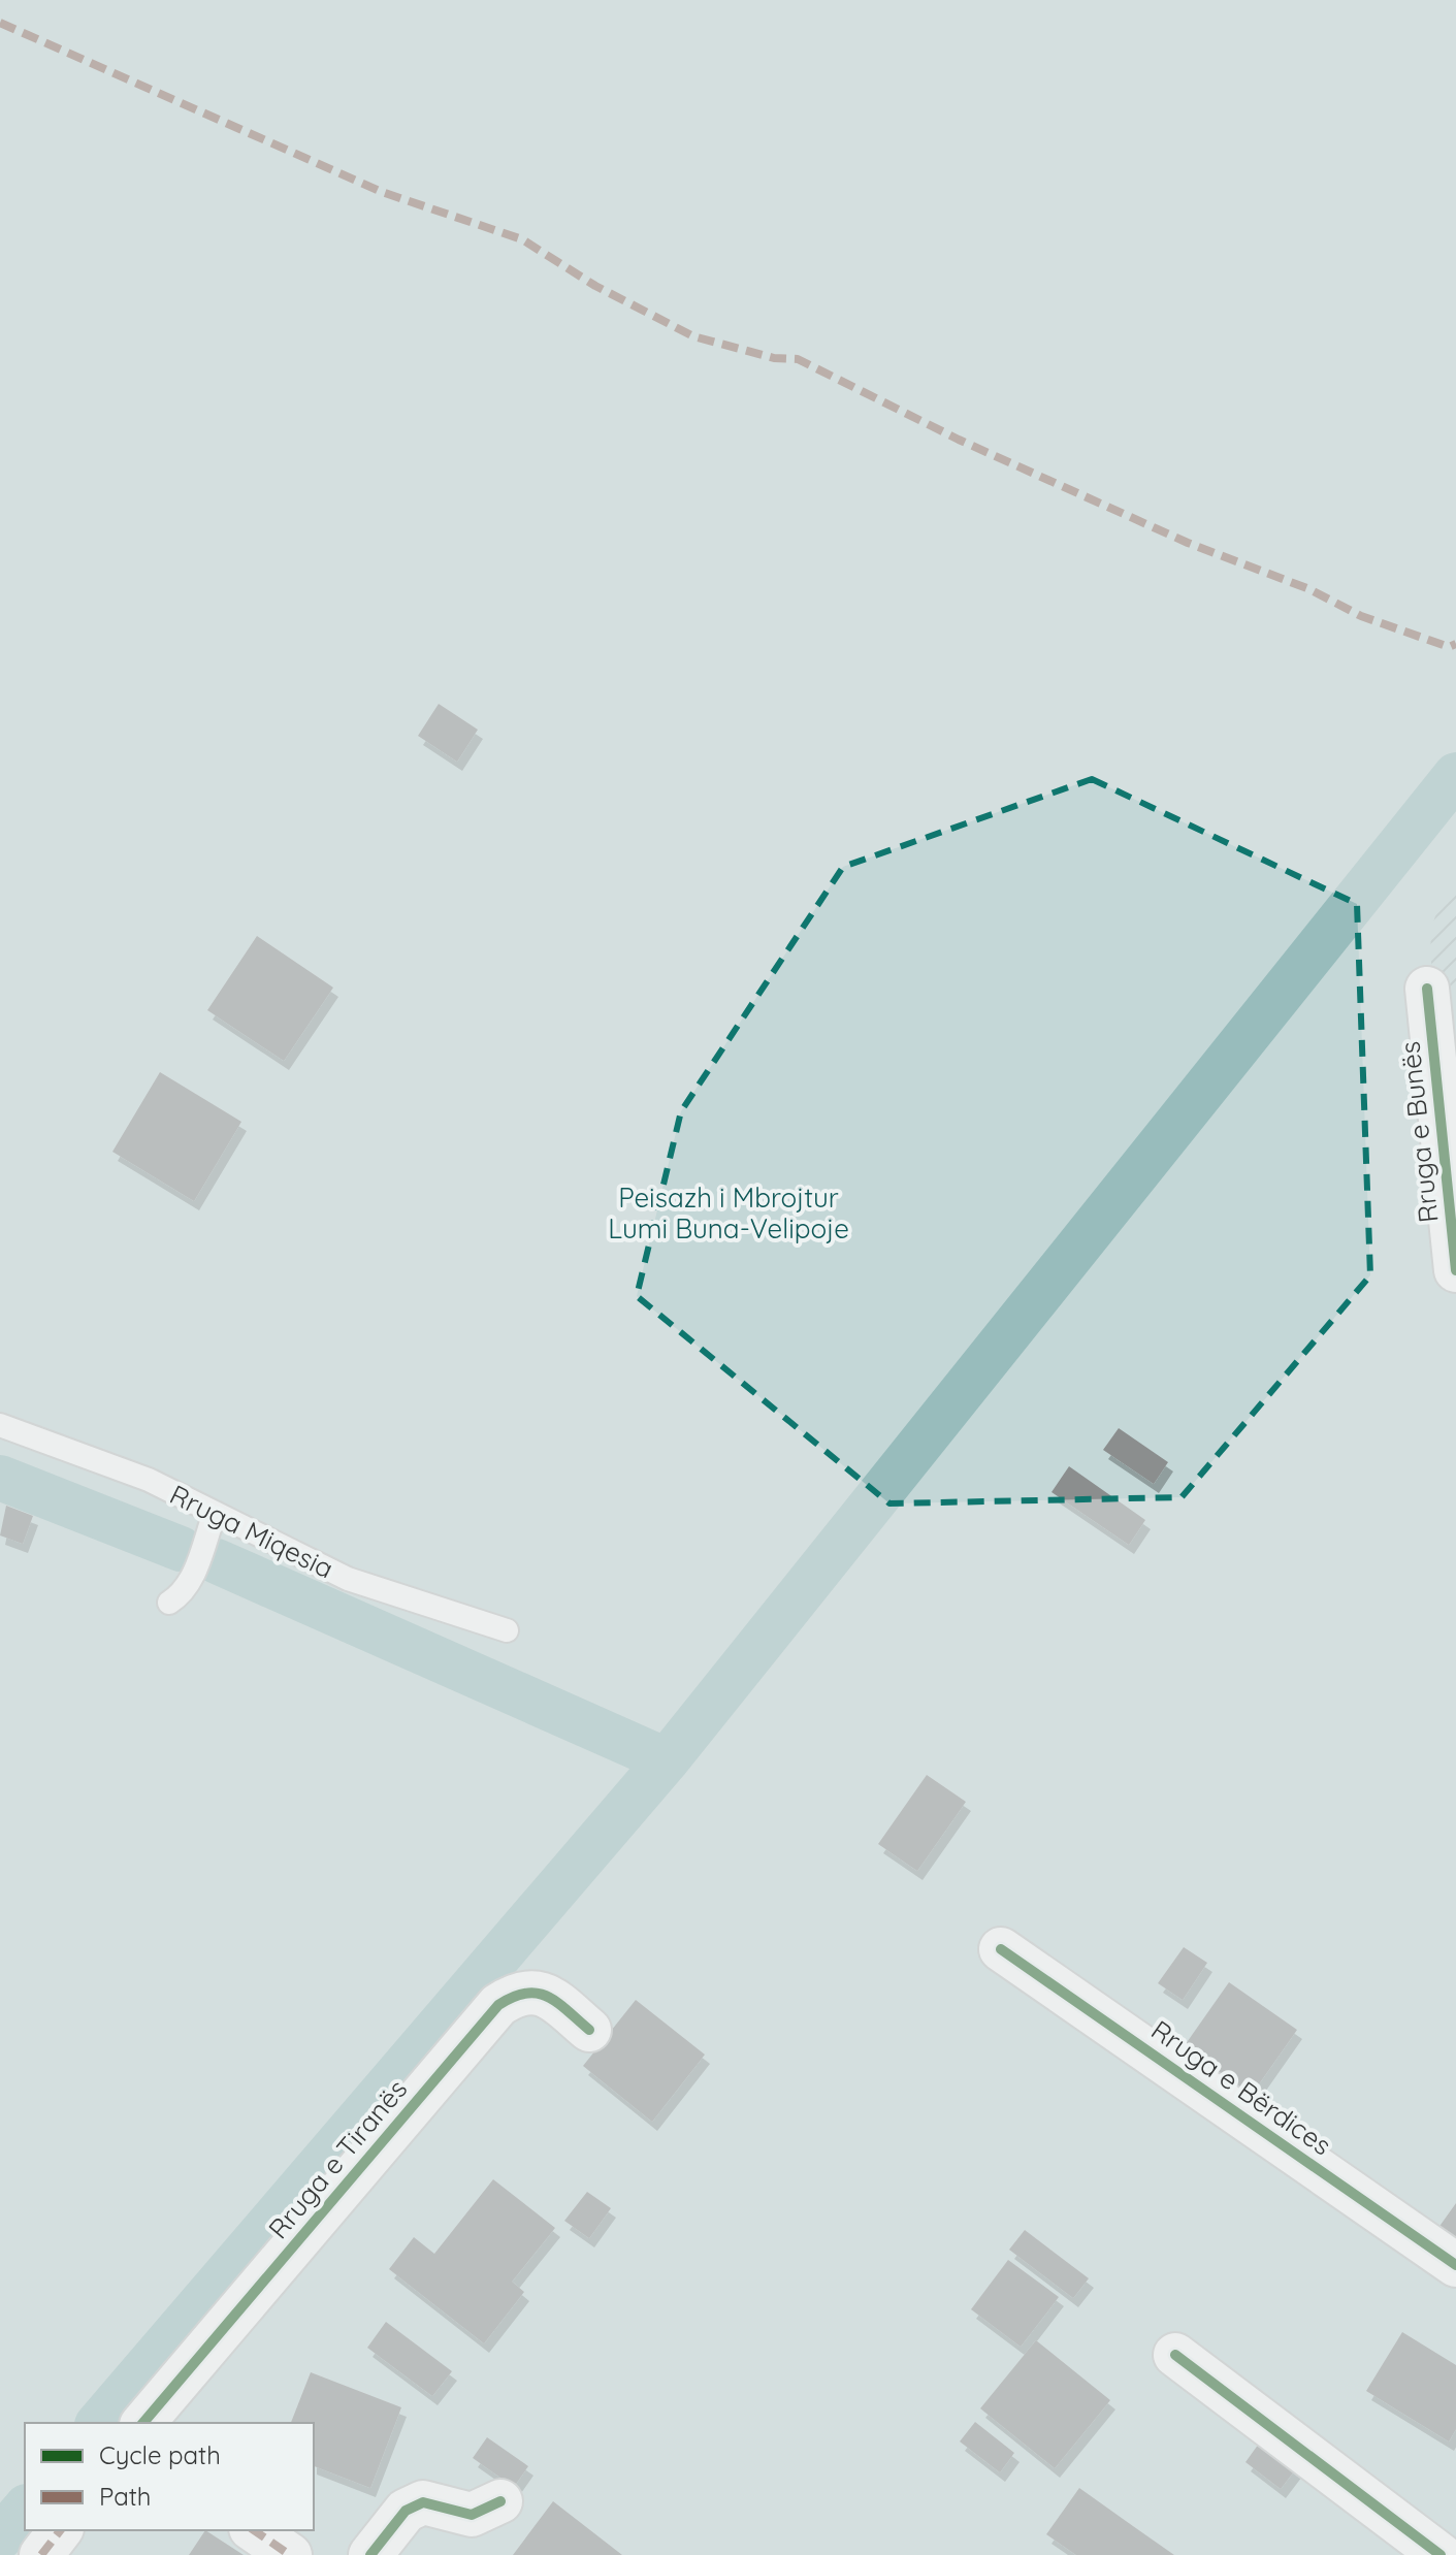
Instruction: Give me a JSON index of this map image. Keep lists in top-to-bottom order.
{
  "streets": {
    "street": ["Rruga e Bunës", "Rruga e Bërdices", "Rruga e Tiranës"],
    "lane": ["Rruga Miqesia"]
  },
  "parks": ["Peisazh i Mbrojtur Lumi Buna-Velipoje"],
  "legend": ["Cycle path", "Path"]
}
